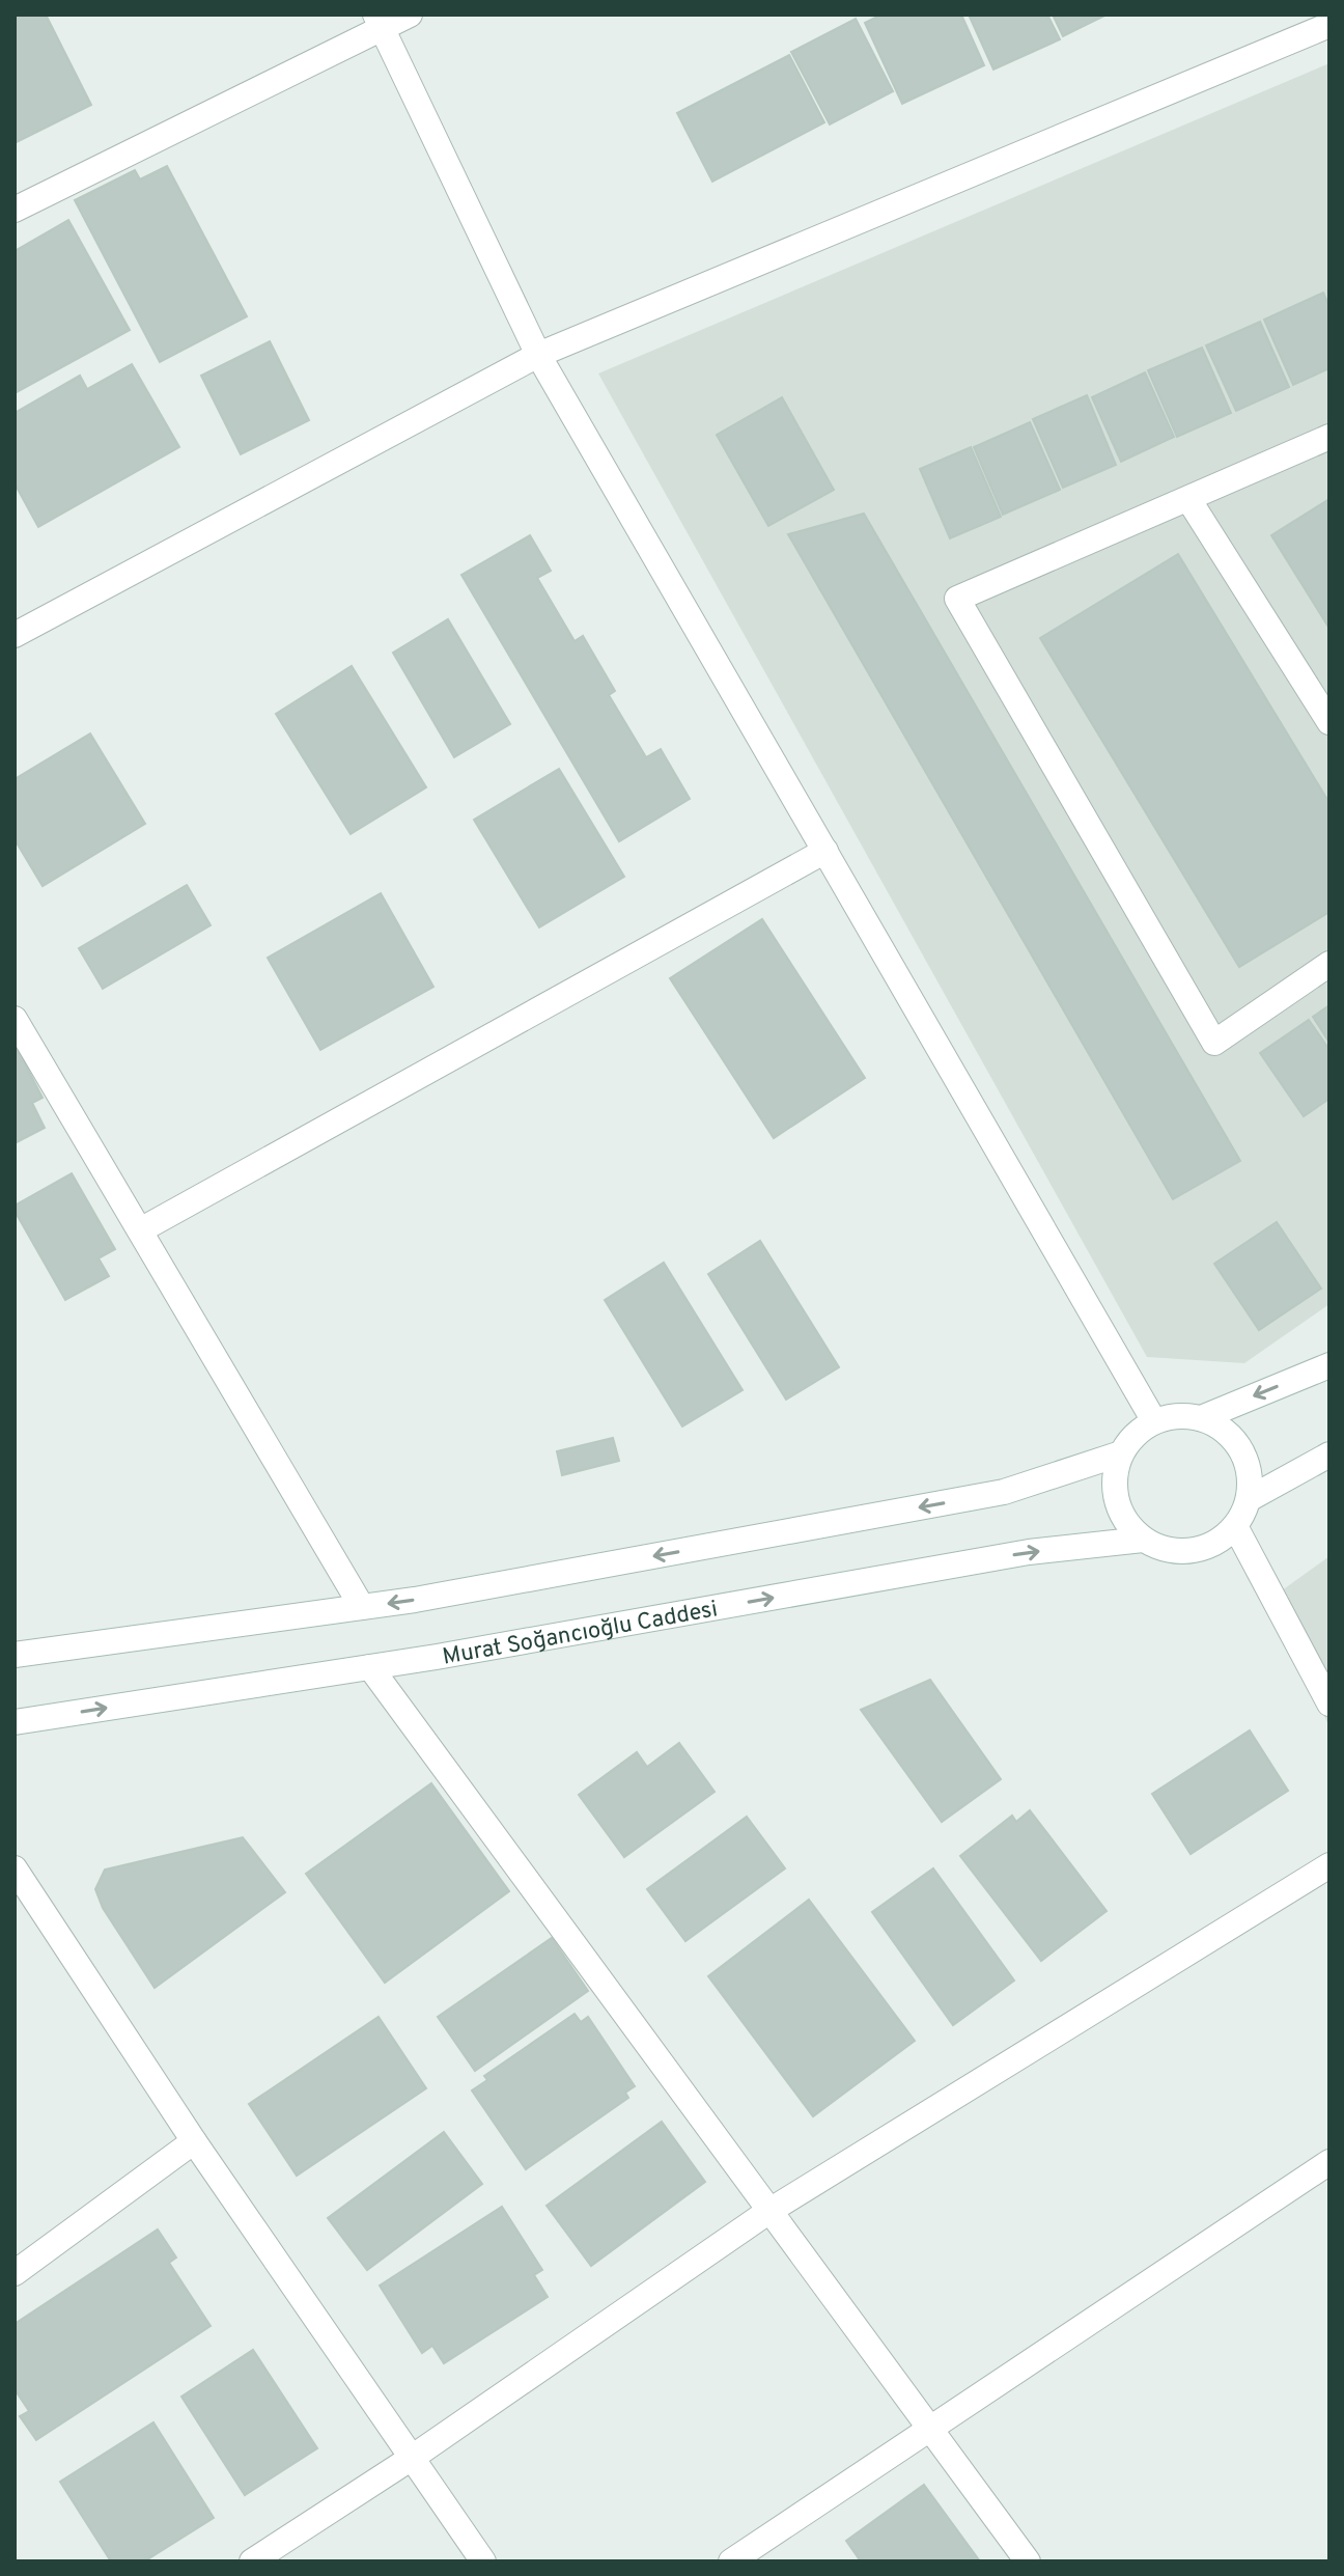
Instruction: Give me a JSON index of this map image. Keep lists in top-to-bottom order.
{
  "streets": {
    "street": ["Murat Soğancıoğlu Caddesi"]
  }
}
